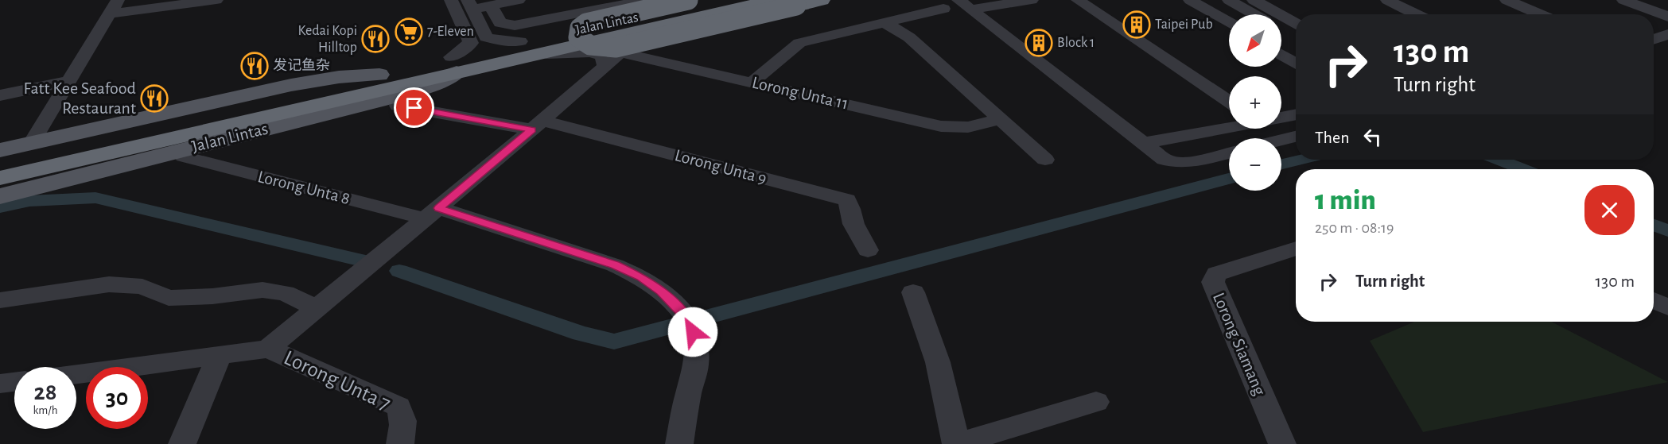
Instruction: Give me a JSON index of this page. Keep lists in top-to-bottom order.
{
  "streets": {
    "highway": ["Jalan Lintas"],
    "street": [
      "Lorong Unta 11",
      "Lorong Unta 9",
      "Lorong Unta 8",
      "Lorong Siamang",
      "Lorong Unta 7"
    ]
  },
  "places": {
    "building": ["Taipei Pub", "Block 1"],
    "supermarket": ["7-Eleven"],
    "restaurant": ["Kedai Kopi Hilltop", "发记鱼杂", "Fatt Kee Seafood Restaurant"]
  },
  "north": "bottom left",
  "page": {
    "map_buttons": ["+", "−"],
    "turn": ["130 m", "Turn right"],
    "then": "Then",
    "heading": ["1 min", "250 m · 08:19"],
    "list": [
      {
        "name": "Turn right",
        "value": "130 m"
      }
    ],
    "speed": "28 km/h",
    "limit": "30"
  }
}
